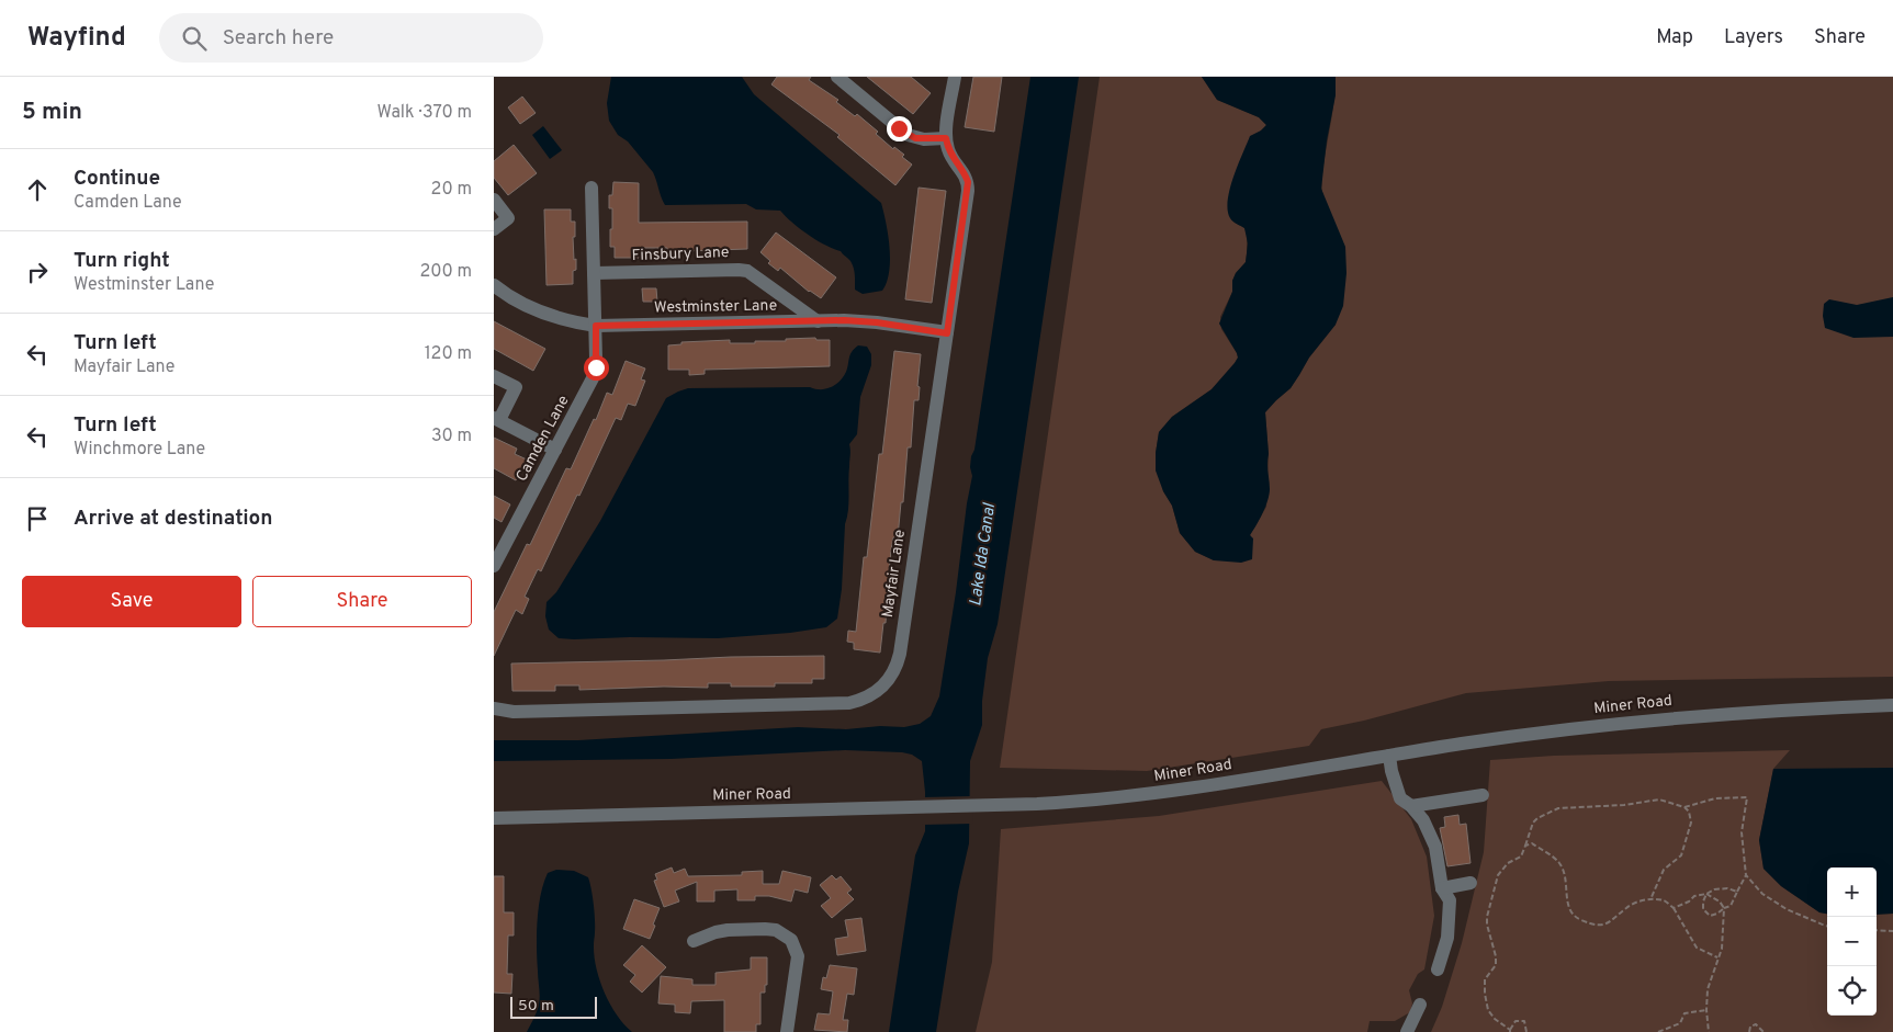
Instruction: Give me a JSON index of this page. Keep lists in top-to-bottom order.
{
  "streets": {
    "street": [
      "Finsbury Lane",
      "Westminster Lane",
      "Camden Lane",
      "Mayfair Lane",
      "Miner Road"
    ]
  },
  "crossings": [
    ["Finsbury Lane", "Westminster Lane"],
    ["Finsbury Lane", "Camden Lane"],
    ["Westminster Lane", "Camden Lane"],
    ["Westminster Lane", "Mayfair Lane"]
  ],
  "water": ["Lake Ida Canal"],
  "scale_bar": "50 m",
  "page": {
    "header": "Wayfind",
    "search": "Search here",
    "nav": ["Map", "Layers", "Share"],
    "heading": ["5 min", "Walk · 370 m"],
    "list": [
      ["Continue", "Camden Lane", "20 m"],
      ["Turn right", "Westminster Lane", "200 m"],
      ["Turn left", "Mayfair Lane", "120 m"],
      ["Turn left", "Winchmore Lane", "30 m"],
      "Arrive at destination"
    ],
    "buttons": ["Save", "Share"],
    "map_buttons": ["+", "−"],
    "scale": "50 m"
  }
}
